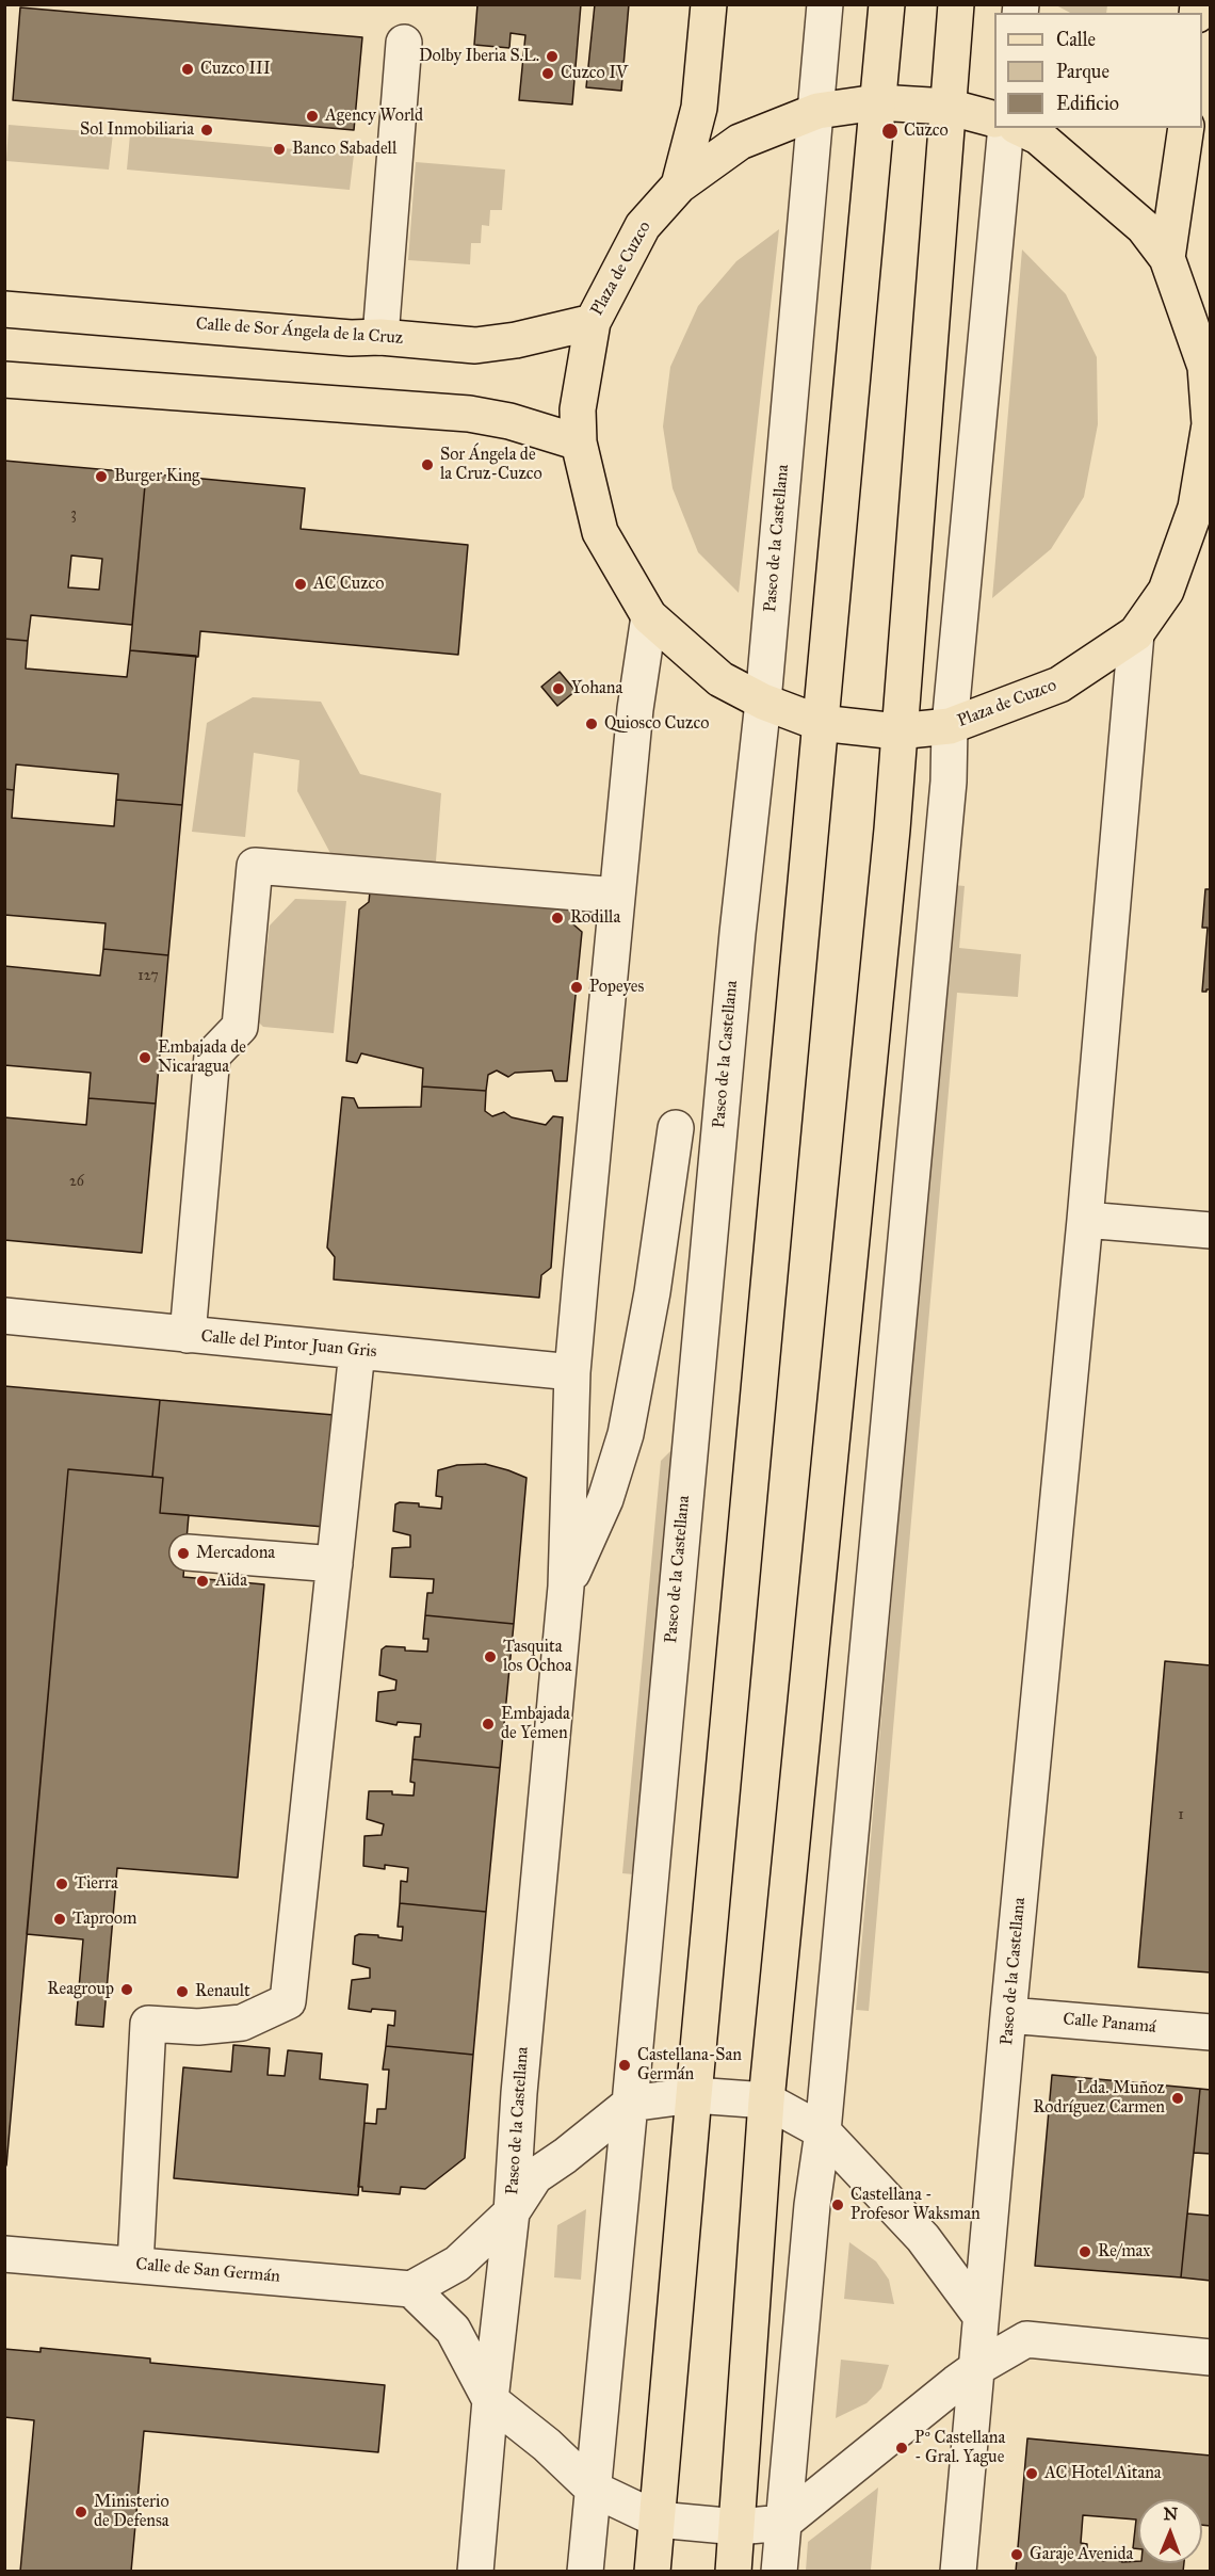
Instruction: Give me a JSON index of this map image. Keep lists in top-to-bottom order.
{
  "streets": {
    "main road": ["Plaza de Cuzco", "Calle de Sor Ángela de la Cruz"],
    "street": [
      "Paseo de la Castellana",
      "Calle del Pintor Juan Gris",
      "Calle Panamá",
      "Calle de San Germán"
    ]
  },
  "crossings": [
    ["Plaza de Cuzco", "Calle de Sor Ángela de la Cruz"],
    ["Plaza de Cuzco", "Paseo de la Castellana"],
    ["Paseo de la Castellana", "Calle del Pintor Juan Gris"],
    ["Paseo de la Castellana", "Calle Panamá"]
  ],
  "places": [
    "Dolby Iberia S.L.",
    "Cuzco III",
    "Cuzco IV",
    "Agency World",
    "Sol Inmobiliaria",
    "Cuzco",
    "Banco Sabadell",
    "Sor Ángela de la Cruz-Cuzco",
    "Burger King",
    "AC Cuzco",
    "Yohana",
    "Quiosco Cuzco",
    "Rodilla",
    "Popeyes",
    "Embajada de Nicaragua",
    "Mercadona",
    "Aida",
    "Tasquita los Ochoa",
    "Embajada de Yemen",
    "Tierra",
    "Taproom",
    "Reagroup",
    "Renault",
    "Castellana-San Germán",
    "Lda. Muñoz Rodríguez Carmen",
    "Castellana - Profesor Waksman",
    "Re/max",
    "Pº Castellana - Gral. Yague",
    "AC Hotel Aitana",
    "Ministerio de Defensa",
    "Garaje Avenida"
  ],
  "house_numbers": [
    "3",
    "127",
    "26",
    "1"
  ],
  "legend": ["Calle", "Parque", "Edificio"],
  "north": "top"
}
